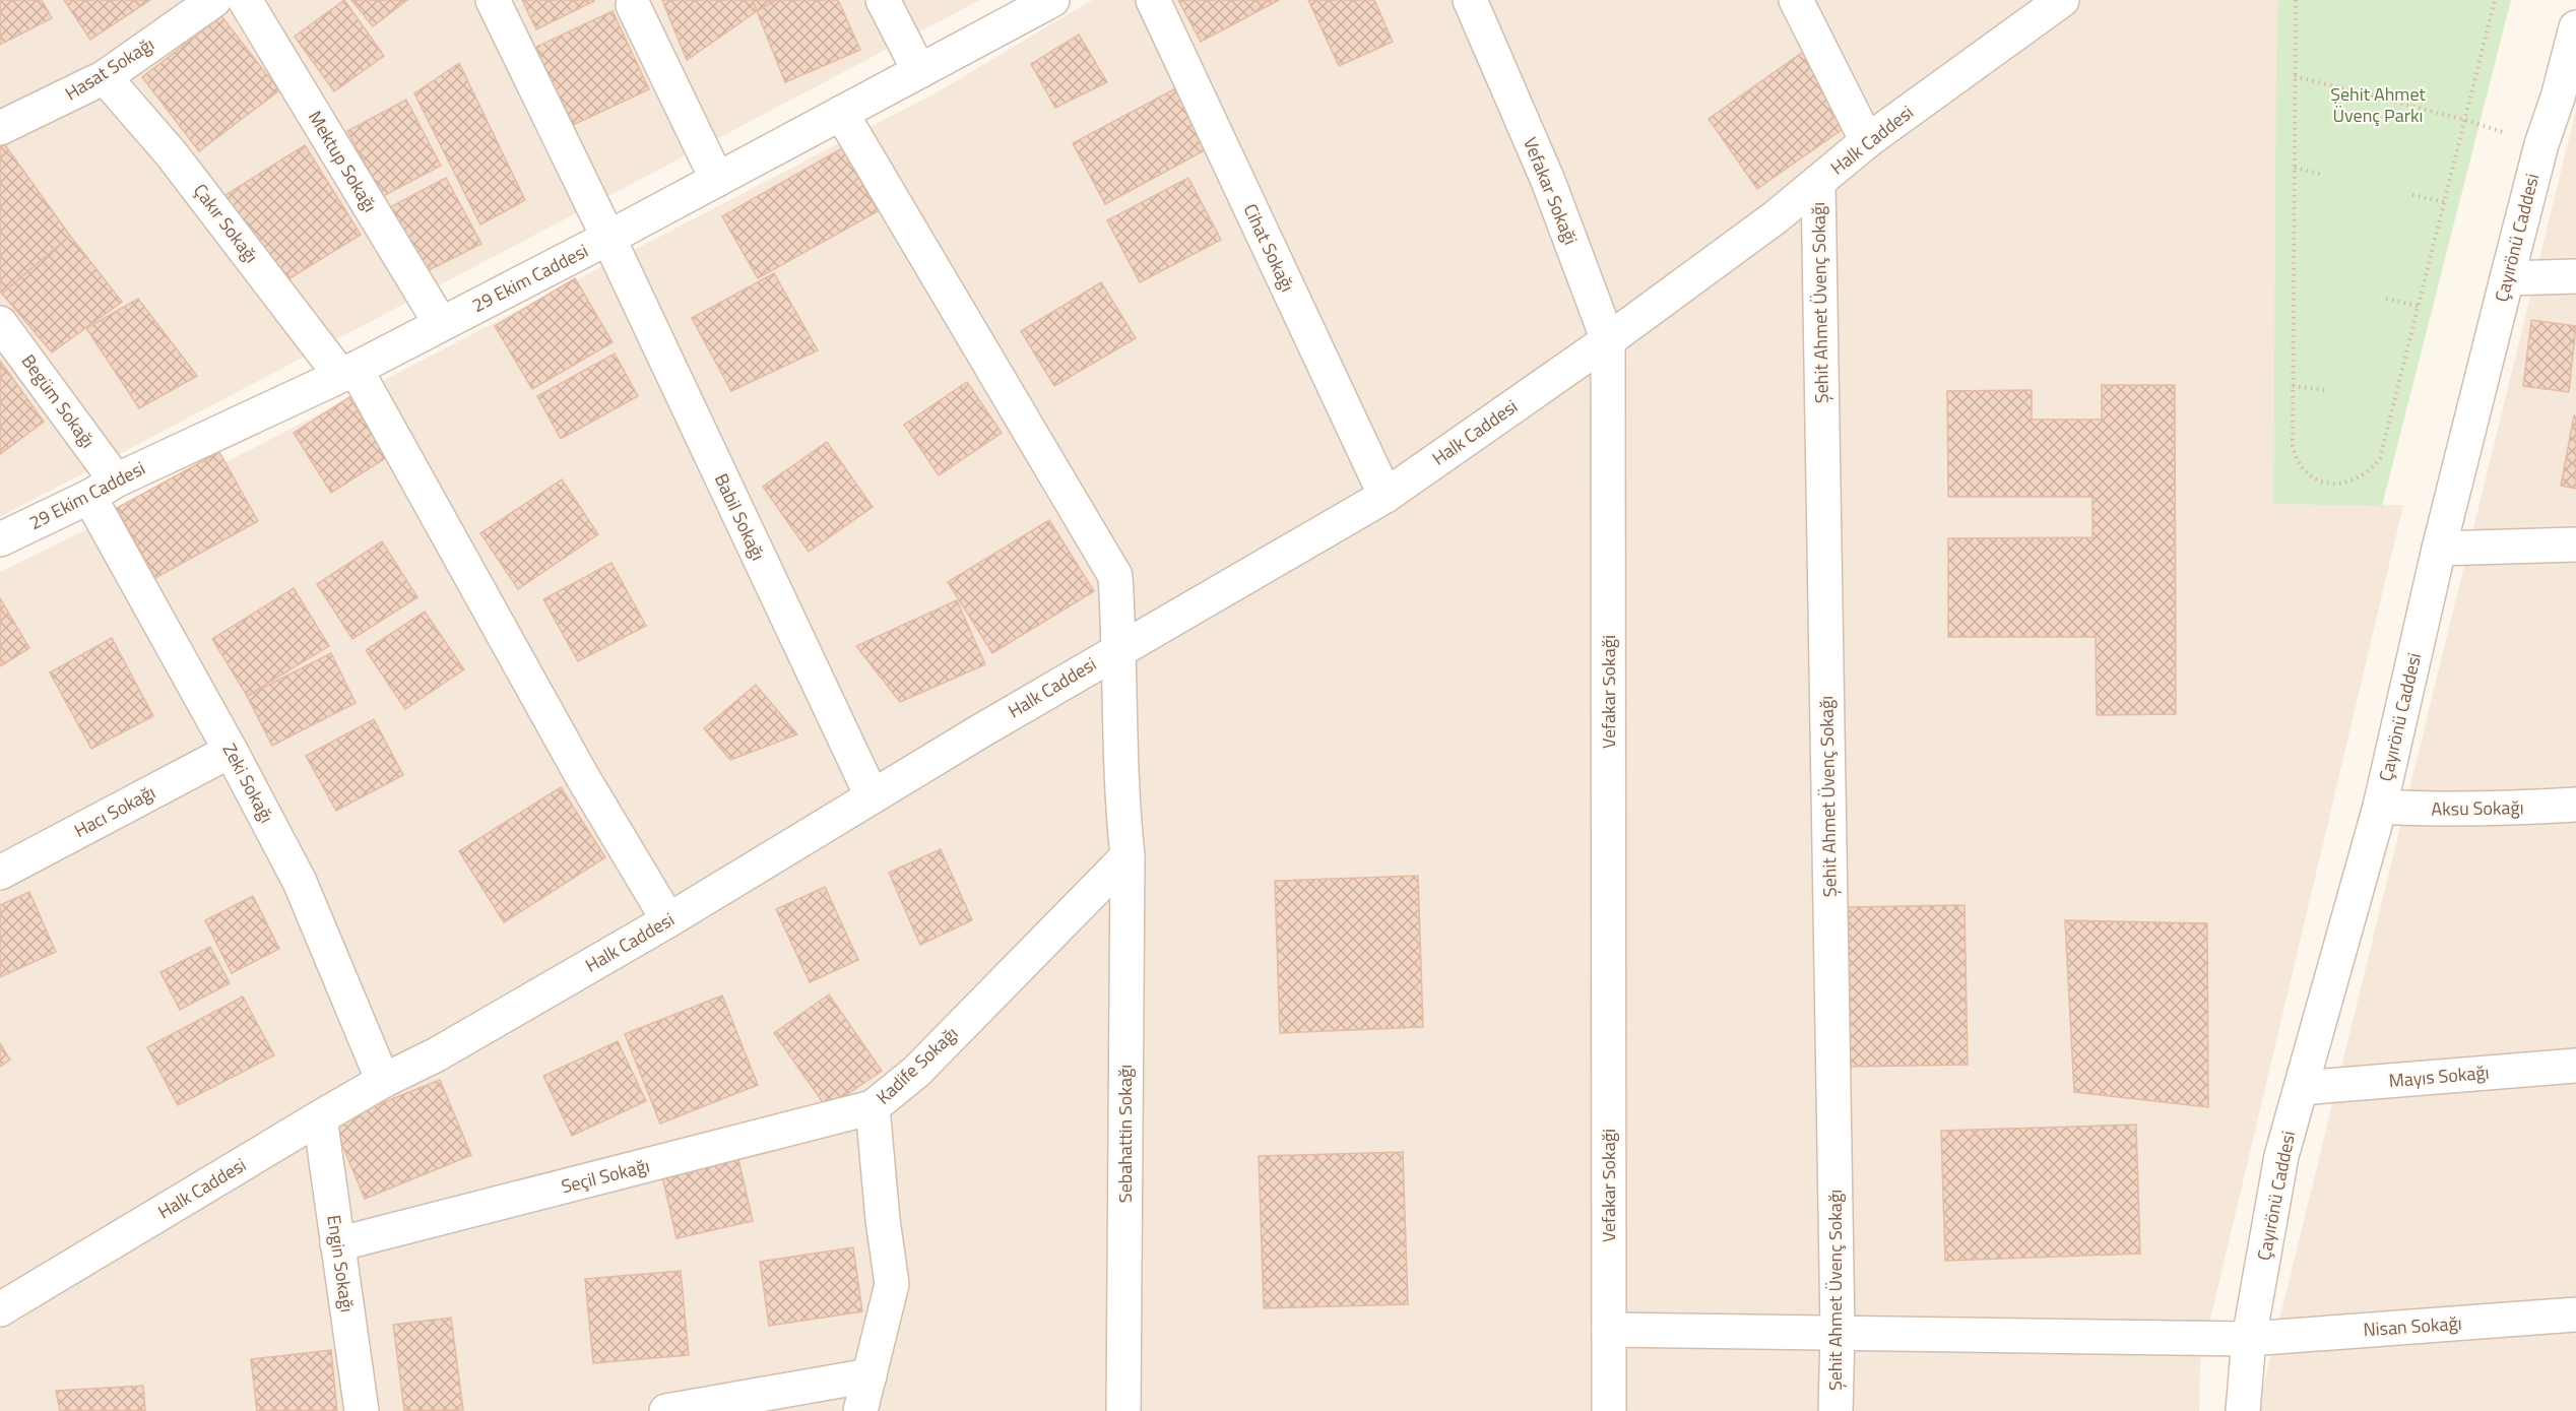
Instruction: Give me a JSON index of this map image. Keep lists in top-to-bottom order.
{
  "streets": {
    "street": [
      "Hasat Sokağı",
      "Halk Caddesi",
      "Mektup Sokağı",
      "Vefakar Sokaği",
      "Çakır Sokağı",
      "Çayırönü Caddesi",
      "Cihat Sokağı",
      "29 Ekim Caddesi",
      "Şehit Ahmet Üvenç Sokağı",
      "Begüm Sokağı",
      "Babil Sokağı",
      "Zeki Sokağı",
      "Aksu Sokağı",
      "Hacı Sokağı",
      "Kadife Sokağı",
      "Mayıs Sokağı",
      "Sebahattin Sokağı",
      "Seçil Sokağı",
      "Engin Sokağı",
      "Nisan Sokağı"
    ]
  },
  "crossings": [
    ["Hasat Sokağı", "Çakır Sokağı"],
    ["Halk Caddesi", "Vefakar Sokaği"],
    ["Halk Caddesi", "Çakır Sokağı"],
    ["Halk Caddesi", "Cihat Sokağı"],
    ["Halk Caddesi", "Şehit Ahmet Üvenç Sokağı"],
    ["Halk Caddesi", "Babil Sokağı"],
    ["Halk Caddesi", "Zeki Sokağı"],
    ["Halk Caddesi", "Sebahattin Sokağı"],
    ["Halk Caddesi", "Engin Sokağı"],
    ["Mektup Sokağı", "29 Ekim Caddesi"],
    ["Vefakar Sokaği", "Nisan Sokağı"],
    ["Çakır Sokağı", "29 Ekim Caddesi"],
    ["Çayırönü Caddesi", "Aksu Sokağı"],
    ["Çayırönü Caddesi", "Mayıs Sokağı"],
    ["Çayırönü Caddesi", "Nisan Sokağı"],
    ["29 Ekim Caddesi", "Begüm Sokağı"],
    ["29 Ekim Caddesi", "Babil Sokağı"],
    ["29 Ekim Caddesi", "Zeki Sokağı"],
    ["29 Ekim Caddesi", "Sebahattin Sokağı"],
    ["Şehit Ahmet Üvenç Sokağı", "Nisan Sokağı"],
    ["Begüm Sokağı", "Zeki Sokağı"],
    ["Zeki Sokağı", "Hacı Sokağı"],
    ["Kadife Sokağı", "Sebahattin Sokağı"],
    ["Kadife Sokağı", "Seçil Sokağı"],
    ["Seçil Sokağı", "Engin Sokağı"]
  ],
  "parks": ["Şehit Ahmet Üvenç Parkı"]
}
